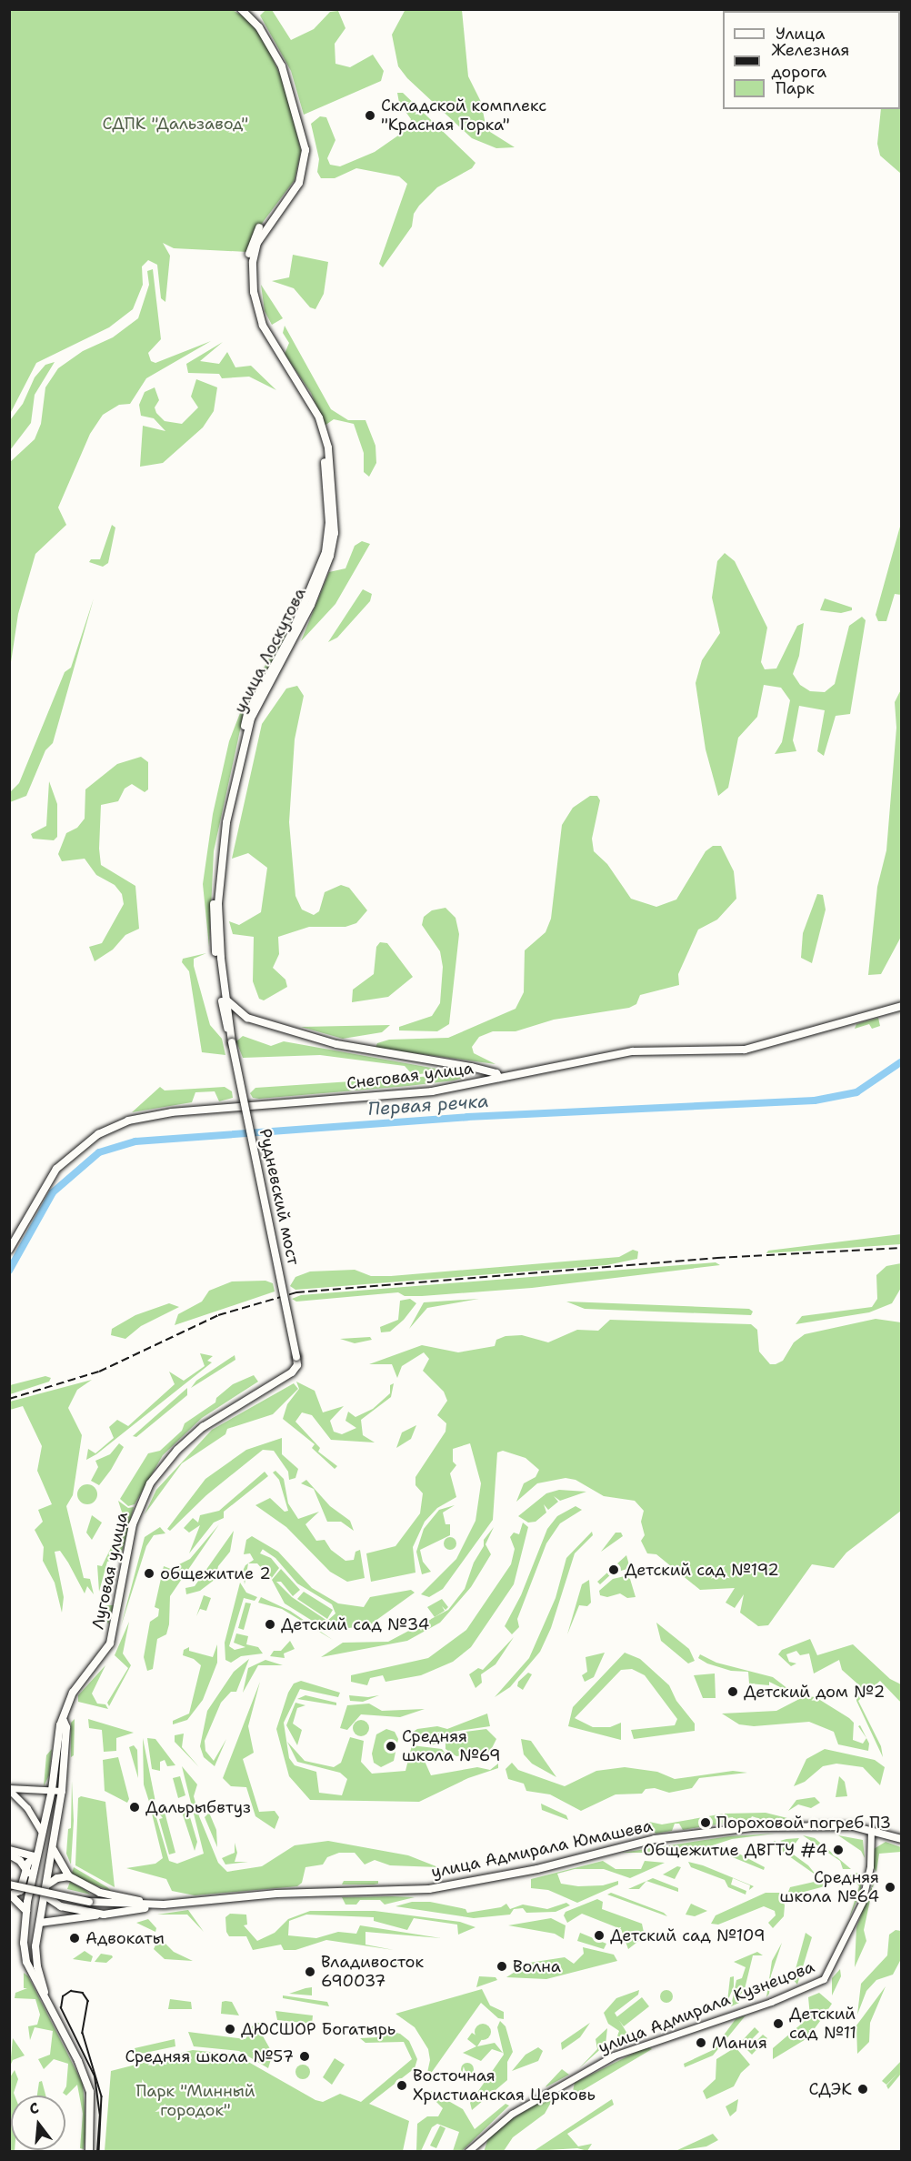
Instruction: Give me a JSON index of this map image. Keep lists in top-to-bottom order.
{
  "streets": {
    "main road": [
      "улица Лоскутова",
      "Снеговая улица",
      "Рудневский мост",
      "Луговая улица",
      "улица Адмирала Юмашева",
      "улица Адмирала Кузнецова"
    ]
  },
  "crossings": [
    ["улица Лоскутова", "Рудневский мост"],
    ["Рудневский мост", "Луговая улица"],
    ["улица Адмирала Юмашева", "улица Адмирала Кузнецова"]
  ],
  "water": ["Первая речка"],
  "parks": ["СДПК \"Дальзавод\"", "Парк \"Минный городок\""],
  "places": [
    "Складской комплекс \"Красная Горка\"",
    "Детский сад №192",
    "общежитие 2",
    "Детский сад №34",
    "Детский дом №2",
    "Средняя школа №69",
    "Дальрыбвтуз",
    "Пороховой погреб П3",
    "Общежитие ДВГТУ #4",
    "Средняя школа №64",
    "Детский сад №109",
    "Адвокаты",
    "Волна",
    "Владивосток 690037",
    "Детский сад №11",
    "ДЮСШОР Богатырь",
    "Мания",
    "Средняя школа №57",
    "Восточная Христианская Церковь",
    "СДЭК"
  ],
  "legend": ["Улица", "Железная дорога", "Парк"],
  "north": "top"
}
